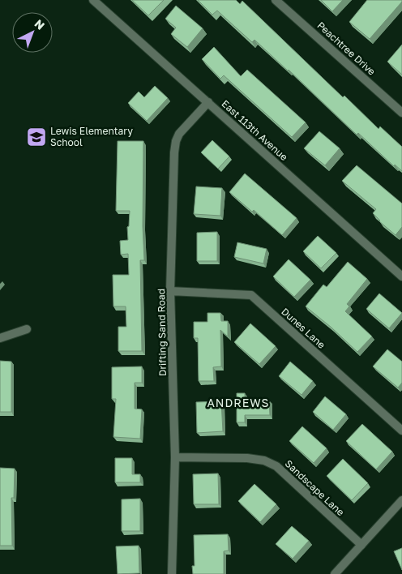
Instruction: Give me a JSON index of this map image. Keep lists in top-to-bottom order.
{
  "streets": {
    "street": [
      "Peachtree Drive",
      "East 113th Avenue",
      "Dunes Lane",
      "Drifting Sand Road",
      "Sandscape Lane"
    ]
  },
  "crossings": [
    ["East 113th Avenue", "Drifting Sand Road"],
    ["Dunes Lane", "Drifting Sand Road"],
    ["Drifting Sand Road", "Sandscape Lane"]
  ],
  "districts": ["ANDREWS"],
  "places": {
    "school or university": ["Lewis Elementary School"]
  },
  "north": "top right"
}
